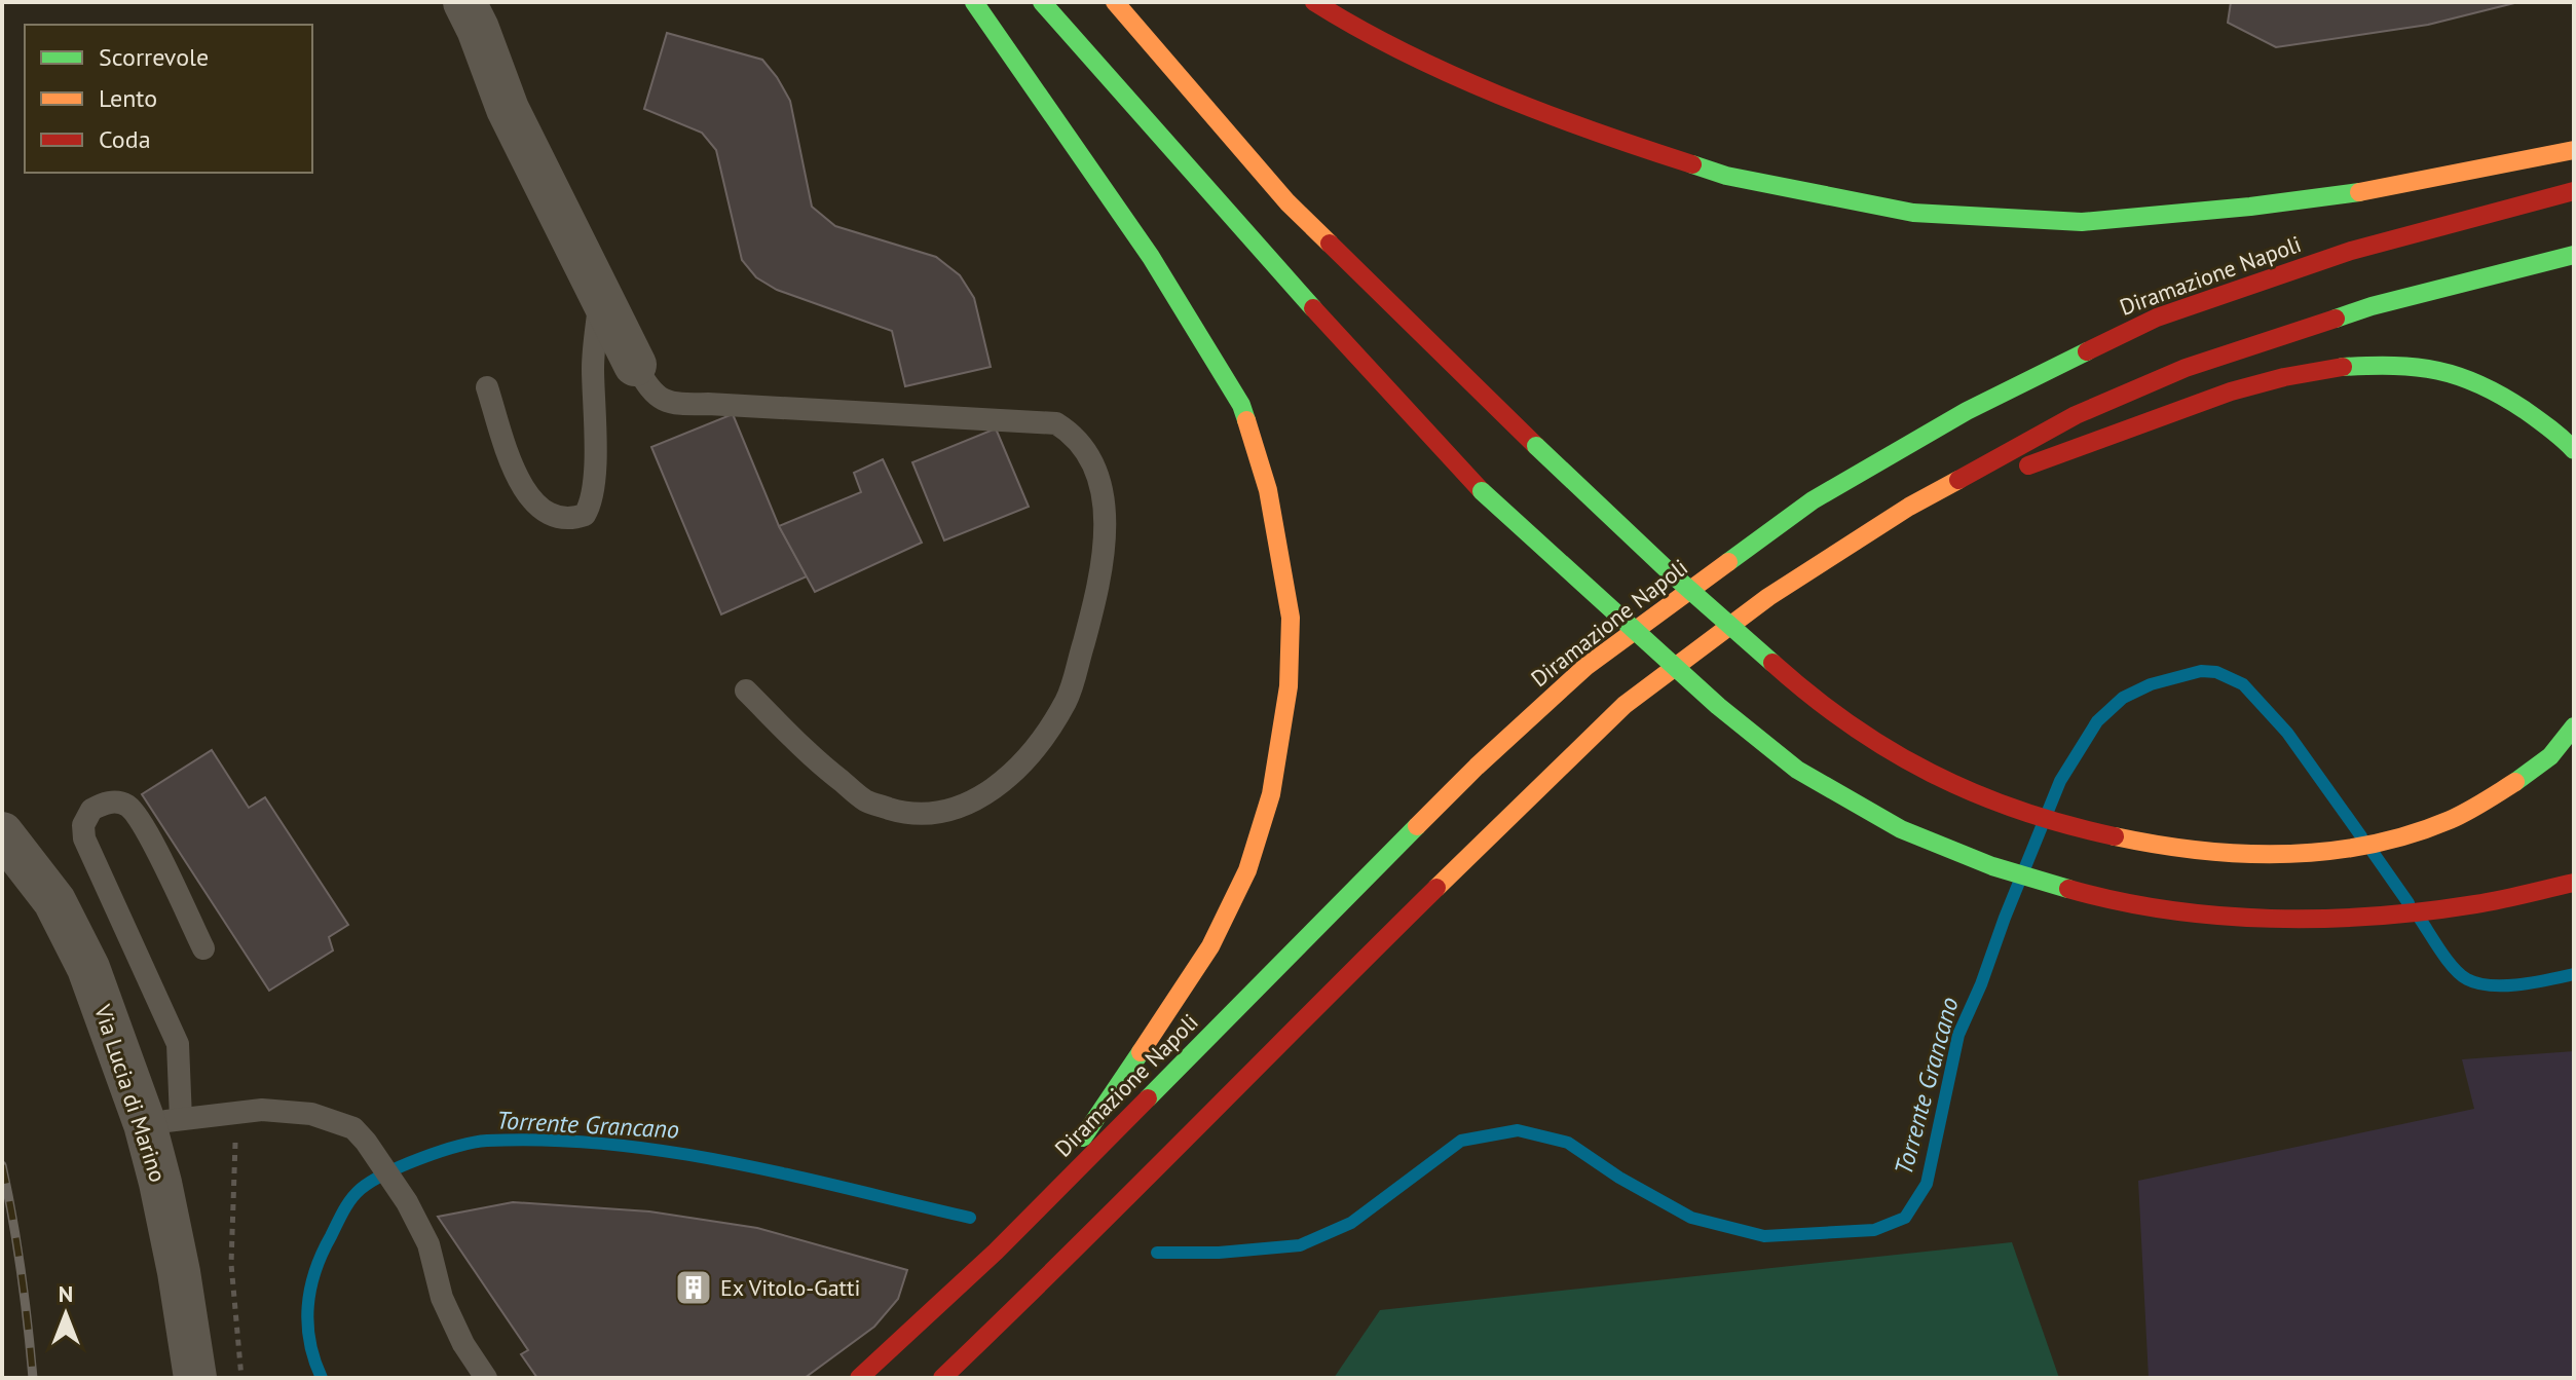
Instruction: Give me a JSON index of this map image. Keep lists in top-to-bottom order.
{
  "streets": {
    "highway": ["Diramazione Napoli"],
    "street": ["Via Lucia di Marino"]
  },
  "water": ["Torrente Grancano"],
  "places": {
    "building": ["Ex Vitolo-Gatti"]
  },
  "legend": ["Scorrevole", "Lento", "Coda"],
  "north": "top"
}
